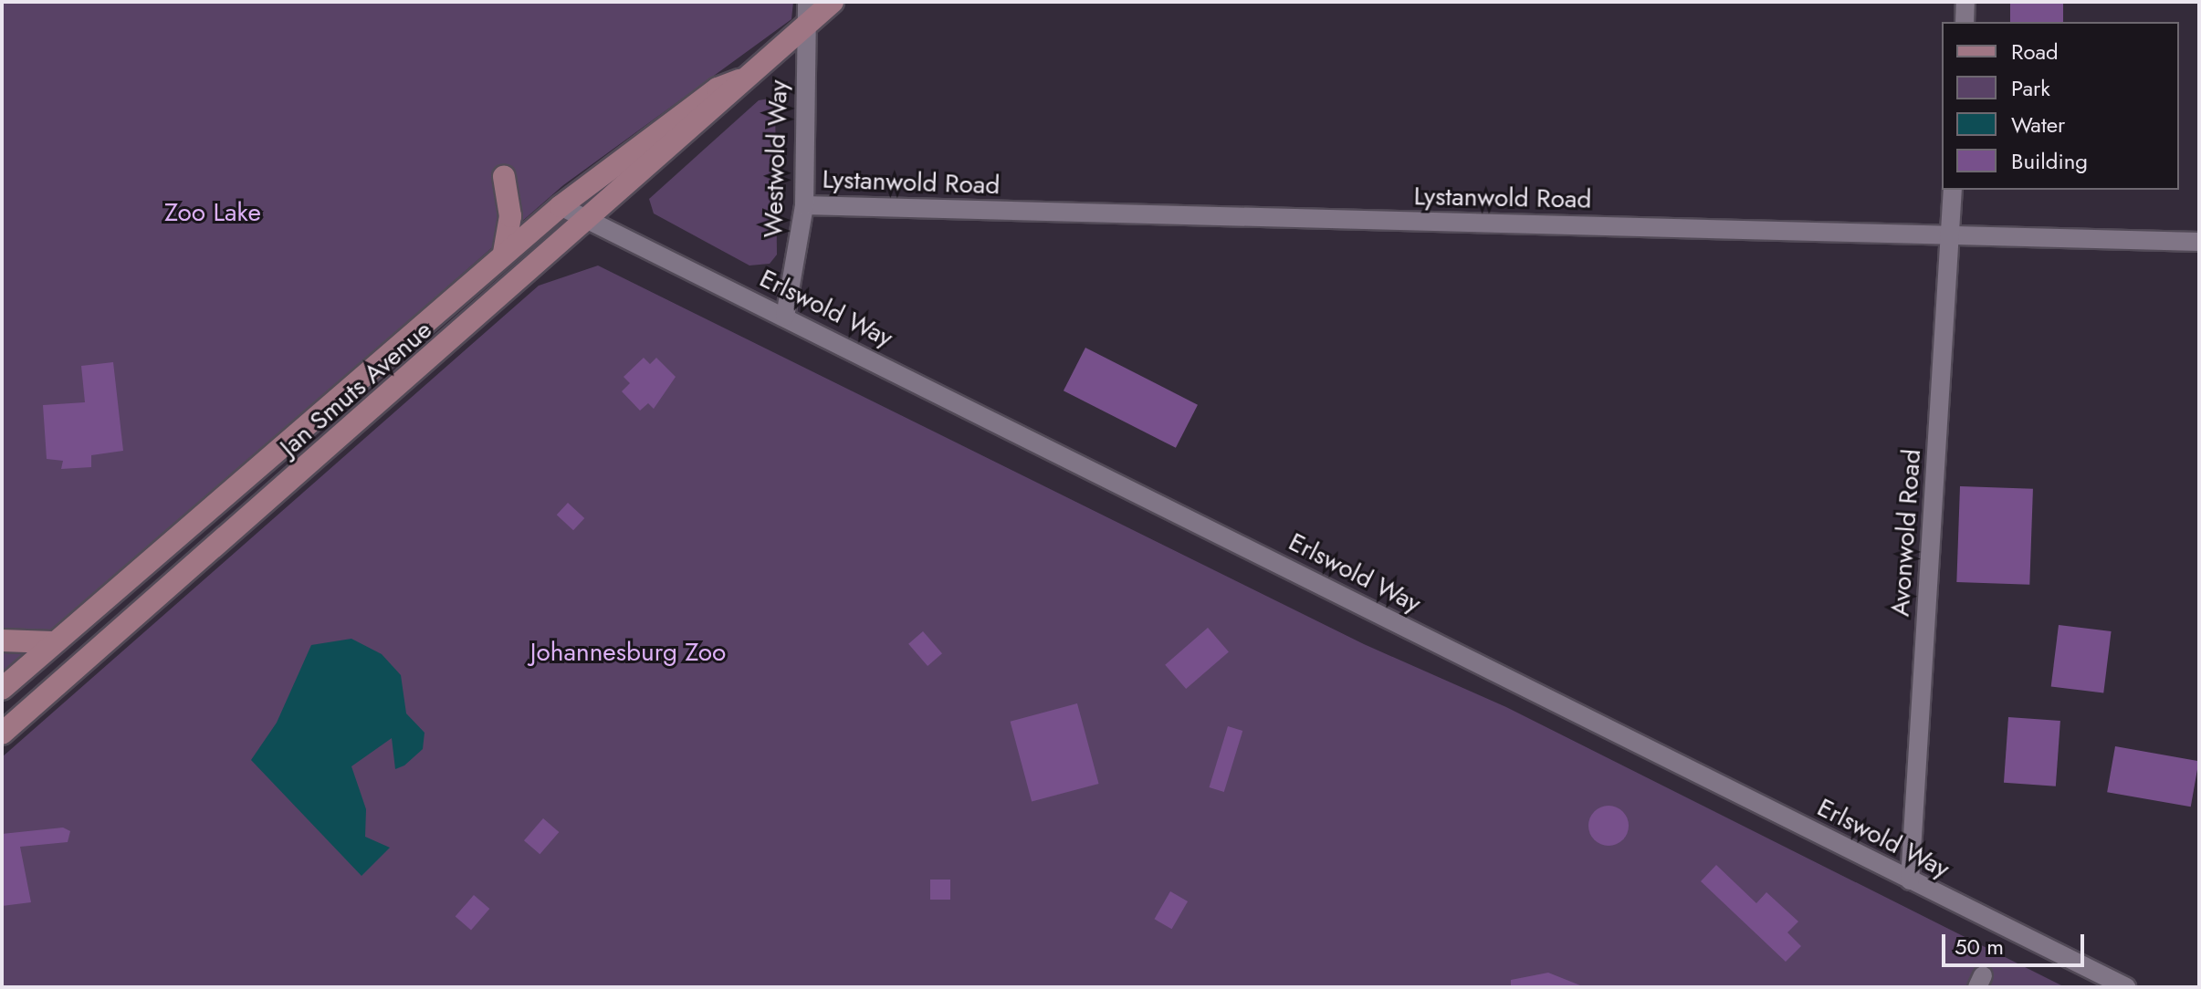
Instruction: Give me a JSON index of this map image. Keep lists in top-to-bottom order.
{
  "streets": {
    "main road": ["Jan Smuts Avenue"],
    "street": [
      "Westwold Way",
      "Lystanwold Road",
      "Erlswold Way",
      "Avonwold Road"
    ]
  },
  "crossings": [
    ["Westwold Way", "Lystanwold Road"],
    ["Westwold Way", "Erlswold Way"],
    ["Westwold Way", "Jan Smuts Avenue"],
    ["Lystanwold Road", "Avonwold Road"],
    ["Erlswold Way", "Jan Smuts Avenue"],
    ["Erlswold Way", "Avonwold Road"]
  ],
  "parks": ["Zoo Lake", "Johannesburg Zoo"],
  "legend": [
    "Road",
    "Park",
    "Water",
    "Building"
  ],
  "scale_bar": "50 m"
}
